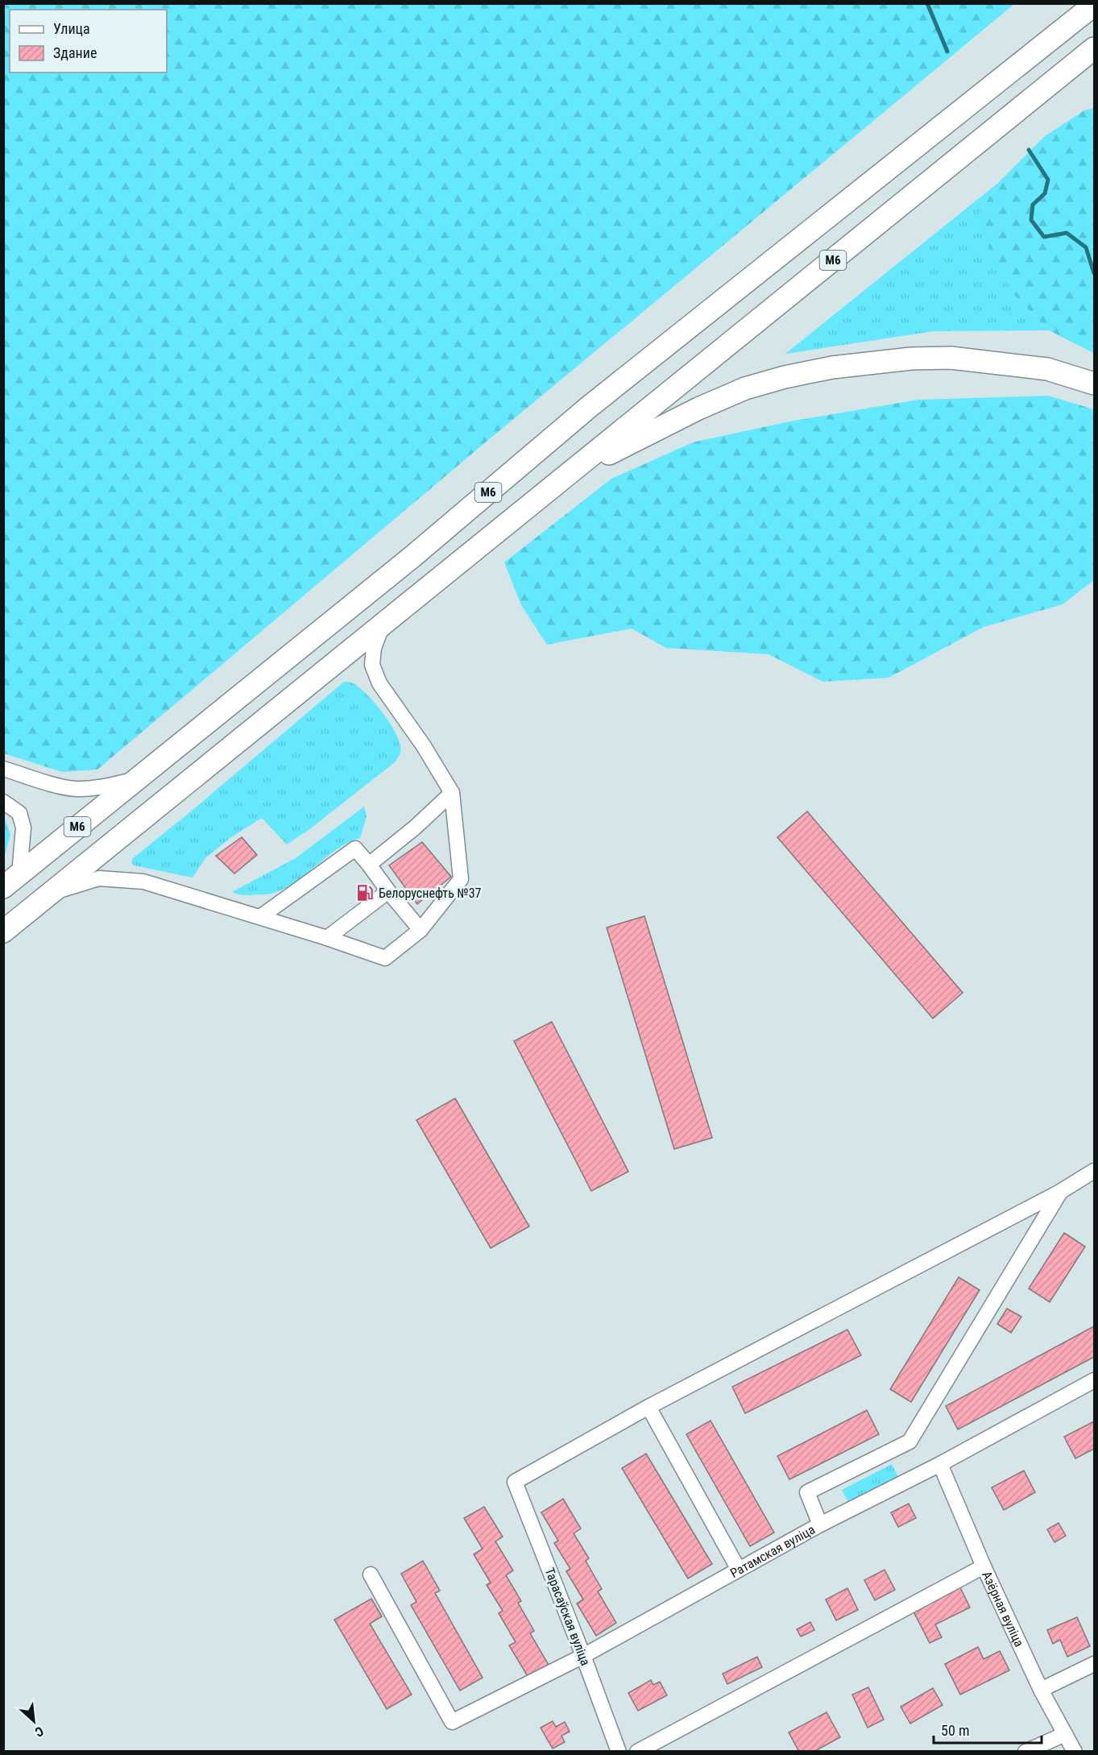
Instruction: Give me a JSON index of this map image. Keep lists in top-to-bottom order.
{
  "streets": {
    "highway": ["М6"],
    "street": ["Ратамская вуліца", "Азёрная вуліца", "Тарасаўская вуліца"]
  },
  "crossings": [
    ["Ратамская вуліца", "Азёрная вуліца"],
    ["Ратамская вуліца", "Тарасаўская вуліца"]
  ],
  "places": {
    "fuel station": ["Белоруснефть №37"]
  },
  "legend": ["Улица", "Здание"],
  "scale_bar": "50 m",
  "north": "bottom right"
}
